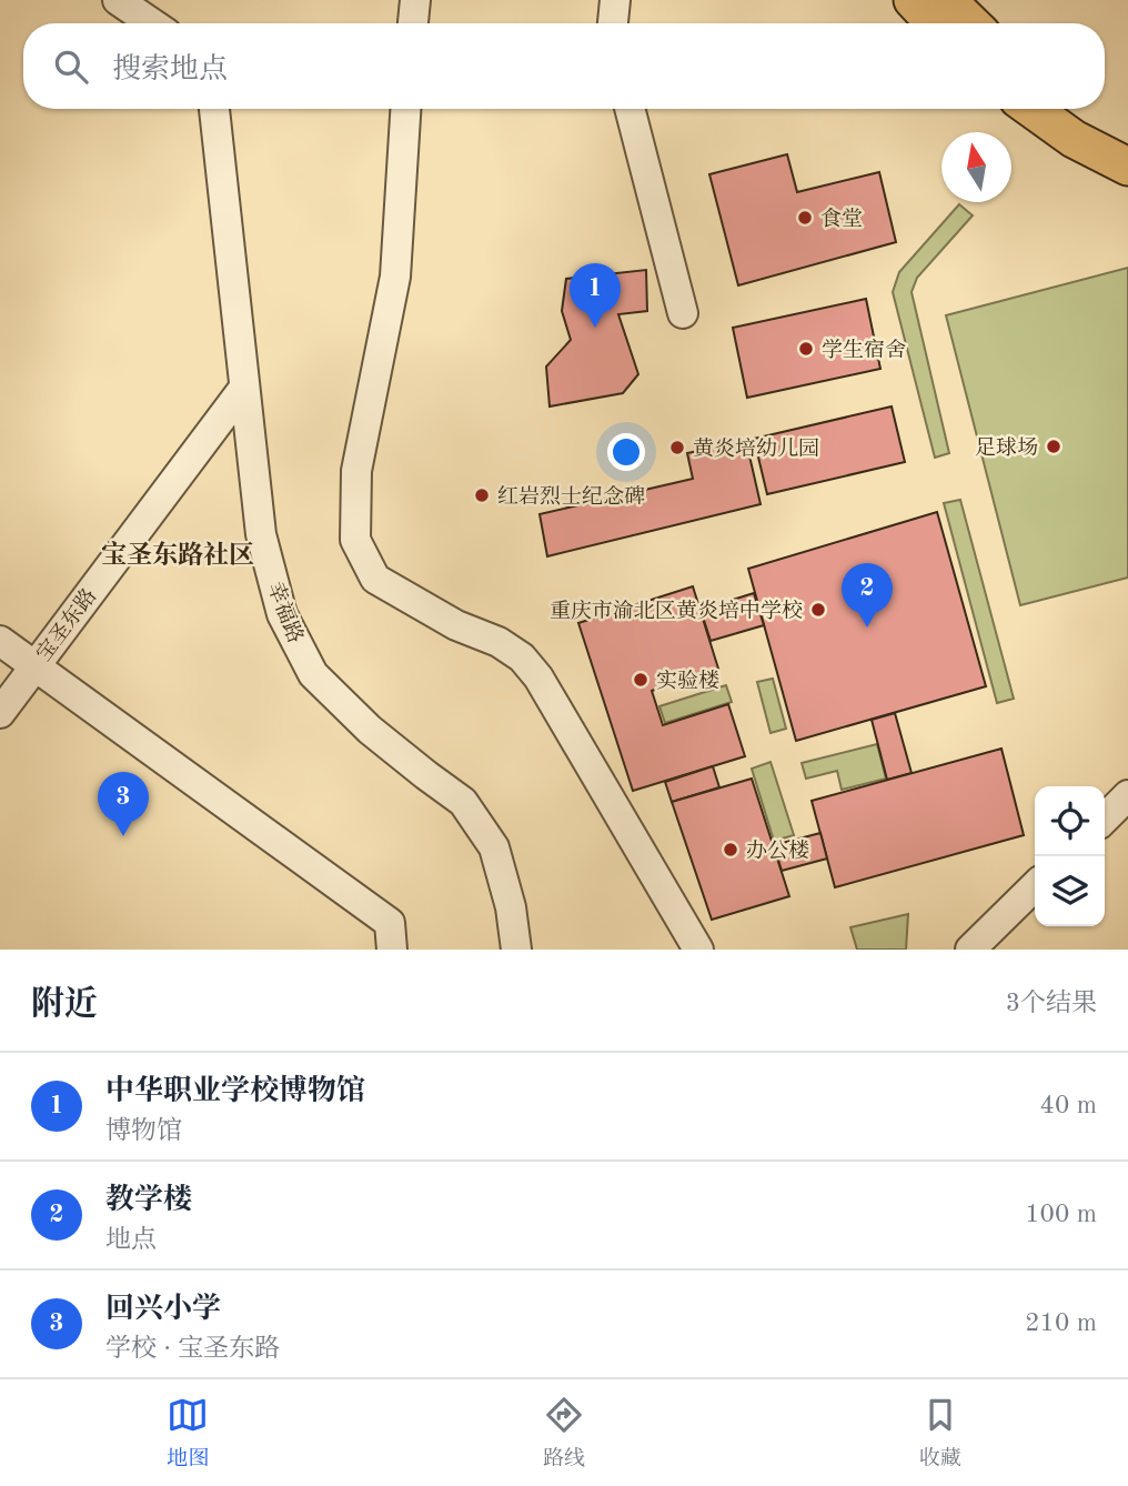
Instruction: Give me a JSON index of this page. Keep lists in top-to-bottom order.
{
  "streets": {
    "street": ["幸福路", "宝圣东路"]
  },
  "crossings": [
    ["幸福路", "宝圣东路"]
  ],
  "districts": ["宝圣东路社区"],
  "places": [
    "食堂",
    "学生宿舍",
    "足球场",
    "黄炎培幼儿园",
    "红岩烈士纪念碑",
    "重庆市渝北区黄炎培中学校",
    "实验楼",
    "办公楼"
  ],
  "north": "top",
  "page": {
    "search": "搜索地点",
    "pins": ["1", "2", "3"],
    "heading": ["附近", "3个结果"],
    "list": [
      {
        "mark": "1",
        "name": "中华职业学校博物馆",
        "note": "博物馆",
        "value": "40 m"
      },
      {
        "mark": "2",
        "name": "教学楼",
        "note": "地点",
        "value": "100 m"
      },
      {
        "mark": "3",
        "name": "回兴小学",
        "note": "学校 · 宝圣东路",
        "value": "210 m"
      }
    ],
    "nav": ["地图", "路线", "收藏"]
  }
}
